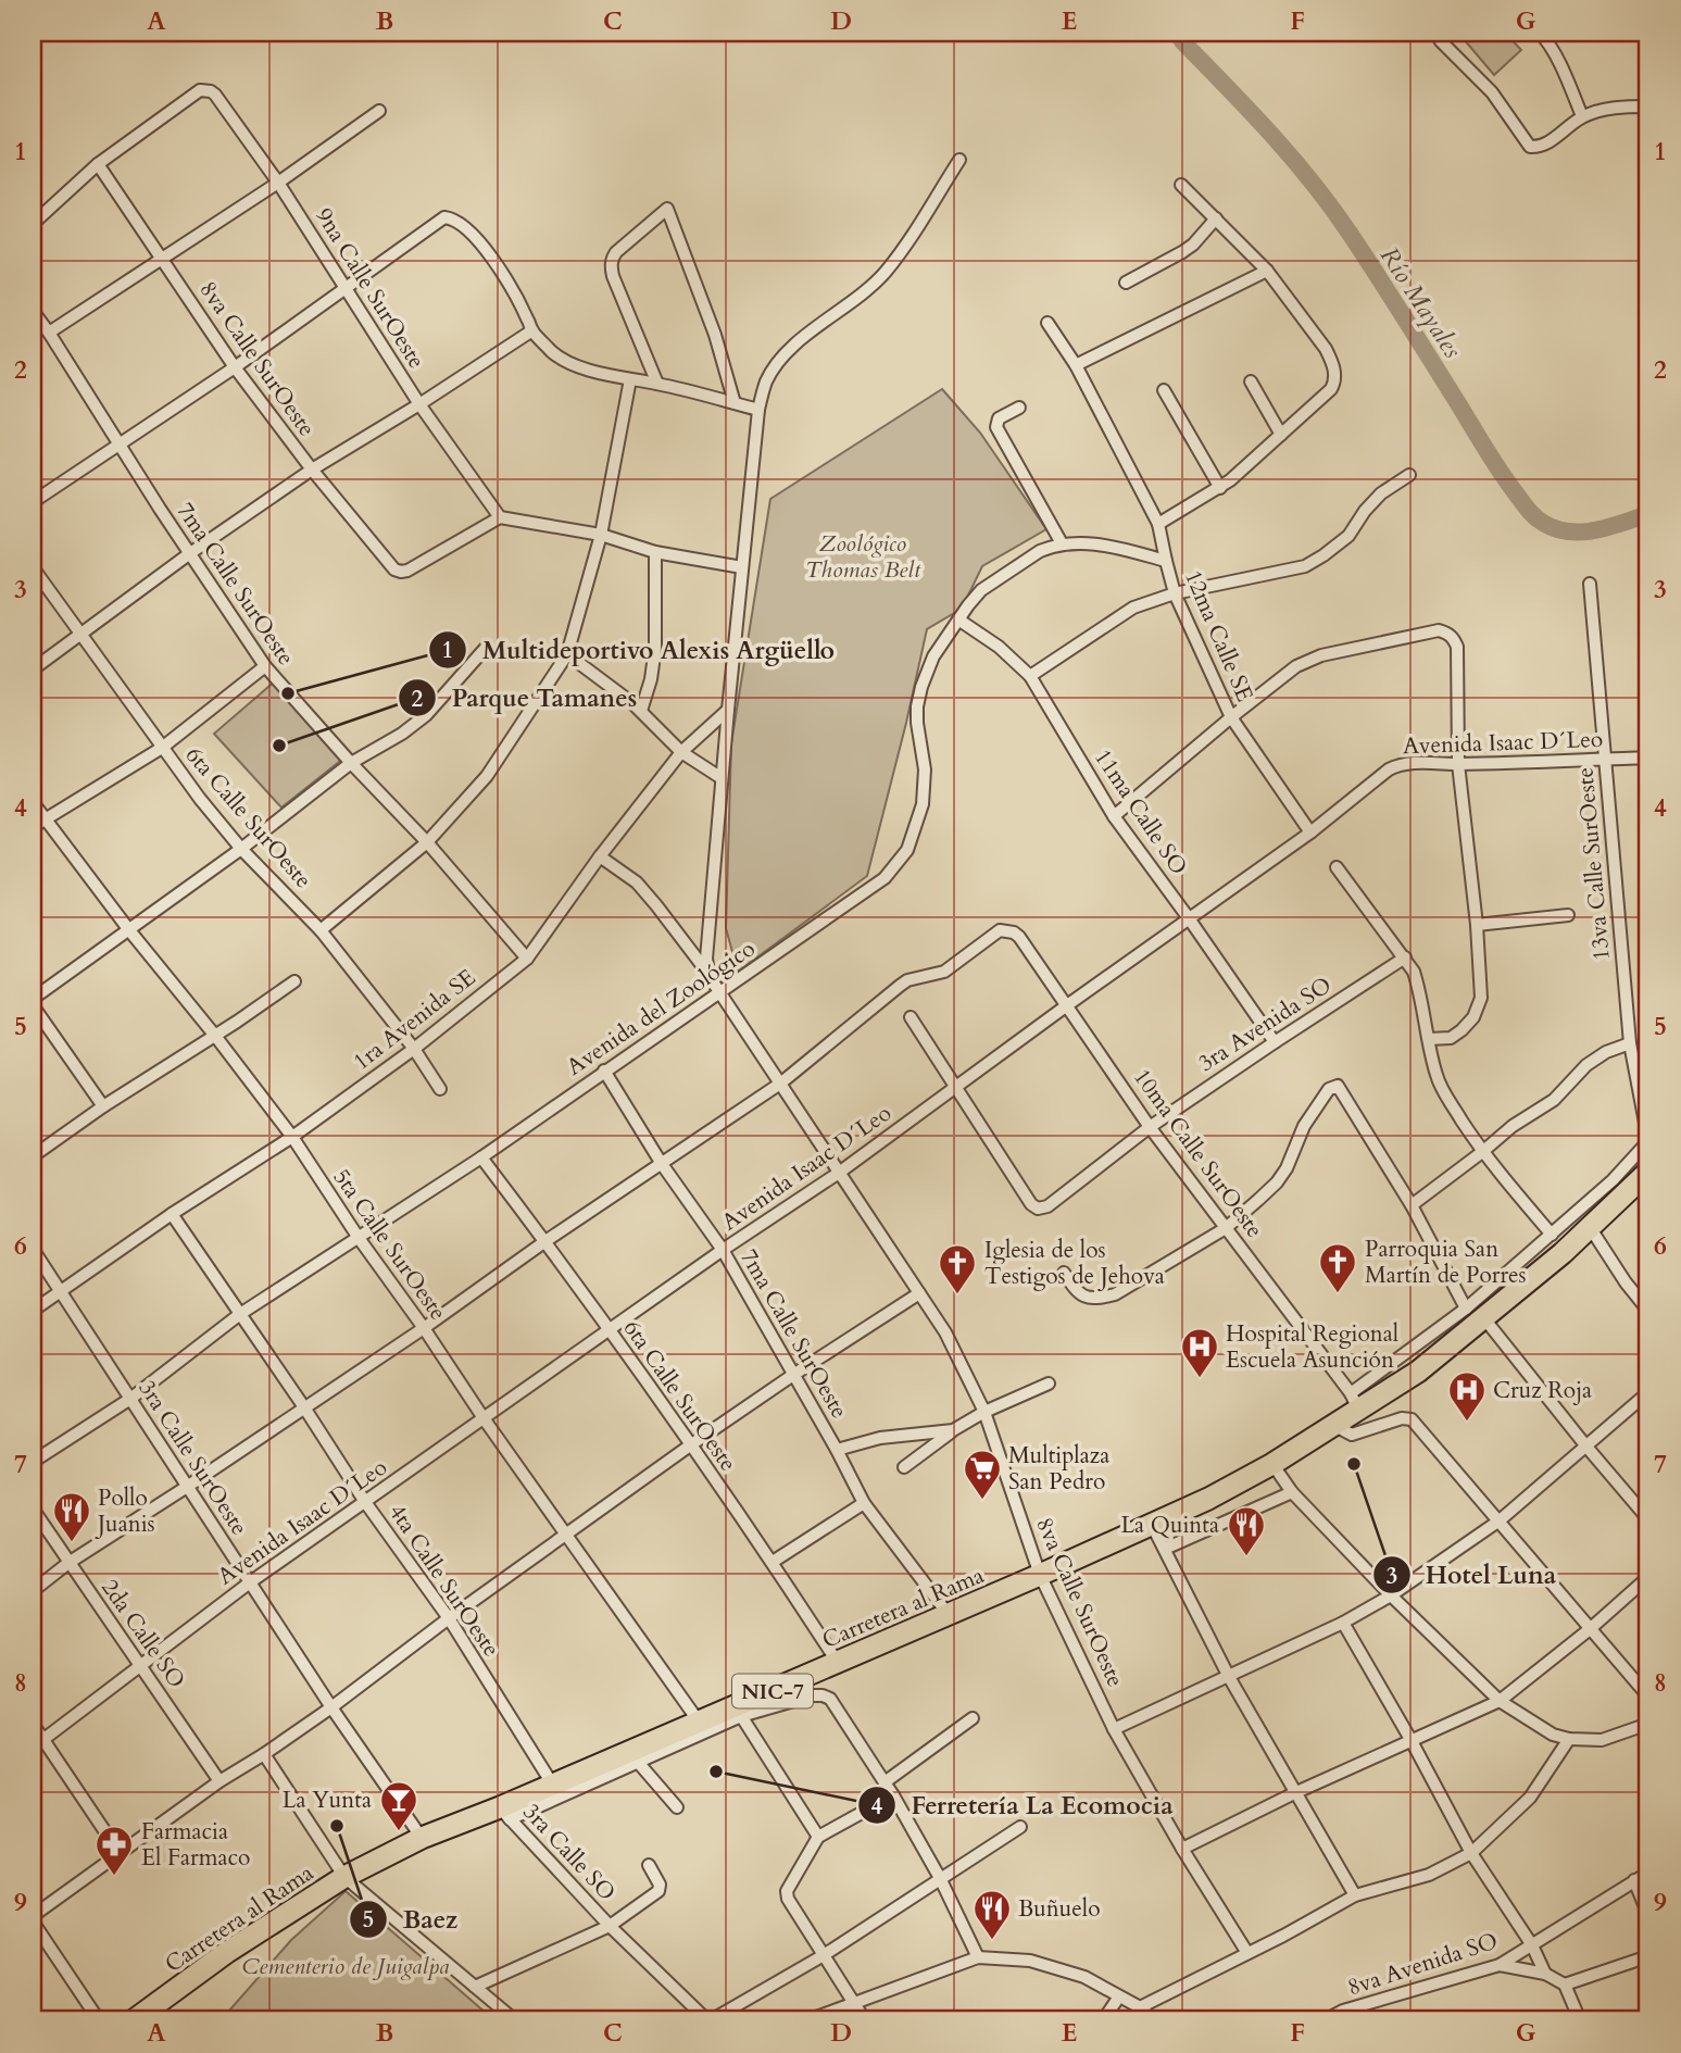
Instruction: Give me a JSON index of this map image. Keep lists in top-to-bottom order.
{
  "streets": {
    "highway": ["Carretera al Rama", "NIC-7"],
    "street": [
      "9na Calle SurOeste",
      "8va Calle SurOeste",
      "7ma Calle SurOeste",
      "12ma Calle SE",
      "Avenida Isaac D´Leo",
      "11ma Calle SO",
      "6ta Calle SurOeste",
      "13va Calle SurOeste",
      "Avenida del Zoológico",
      "1ra Avenida SE",
      "3ra Avenida SO",
      "10ma Calle SurOeste",
      "5ta Calle SurOeste",
      "3ra Calle SurOeste",
      "4ta Calle SurOeste",
      "2da Calle SO",
      "3ra Calle SO",
      "8va Avenida SO"
    ]
  },
  "crossings": [
    ["9na Calle SurOeste", "8va Calle SurOeste"],
    ["8va Calle SurOeste", "Avenida Isaac D´Leo"],
    ["8va Calle SurOeste", "Avenida del Zoológico"],
    ["8va Calle SurOeste", "1ra Avenida SE"],
    ["8va Calle SurOeste", "10ma Calle SurOeste"],
    ["8va Calle SurOeste", "Carretera al Rama"],
    ["7ma Calle SurOeste", "Avenida Isaac D´Leo"],
    ["7ma Calle SurOeste", "Avenida del Zoológico"],
    ["7ma Calle SurOeste", "1ra Avenida SE"],
    ["7ma Calle SurOeste", "Carretera al Rama"],
    ["12ma Calle SE", "Avenida Isaac D´Leo"],
    ["12ma Calle SE", "Avenida del Zoológico"],
    ["Avenida Isaac D´Leo", "11ma Calle SO"],
    ["Avenida Isaac D´Leo", "6ta Calle SurOeste"],
    ["Avenida Isaac D´Leo", "13va Calle SurOeste"],
    ["Avenida Isaac D´Leo", "3ra Avenida SO"],
    ["Avenida Isaac D´Leo", "10ma Calle SurOeste"],
    ["Avenida Isaac D´Leo", "5ta Calle SurOeste"],
    ["Avenida Isaac D´Leo", "3ra Calle SurOeste"],
    ["Avenida Isaac D´Leo", "4ta Calle SurOeste"],
    ["Avenida Isaac D´Leo", "2da Calle SO"],
    ["11ma Calle SO", "Avenida del Zoológico"],
    ["11ma Calle SO", "3ra Avenida SO"],
    ["6ta Calle SurOeste", "Avenida del Zoológico"],
    ["6ta Calle SurOeste", "1ra Avenida SE"],
    ["6ta Calle SurOeste", "Carretera al Rama"],
    ["Avenida del Zoológico", "5ta Calle SurOeste"],
    ["Avenida del Zoológico", "3ra Calle SurOeste"],
    ["Avenida del Zoológico", "4ta Calle SurOeste"],
    ["1ra Avenida SE", "5ta Calle SurOeste"],
    ["1ra Avenida SE", "3ra Calle SurOeste"],
    ["1ra Avenida SE", "4ta Calle SurOeste"],
    ["3ra Avenida SO", "10ma Calle SurOeste"],
    ["10ma Calle SurOeste", "Carretera al Rama"],
    ["5ta Calle SurOeste", "Carretera al Rama"],
    ["3ra Calle SurOeste", "Carretera al Rama"],
    ["4ta Calle SurOeste", "Carretera al Rama"],
    ["Carretera al Rama", "3ra Calle SO"]
  ],
  "water": ["Río Mayales"],
  "parks": ["Zoológico Thomas Belt", "Cementerio de Juigalpa"],
  "places": {
    "other": [
      "Multideportivo Alexis Argüello",
      "Parque Tamanes",
      "Hotel Luna",
      "Ferretería La Ecomocia",
      "Baez"
    ],
    "church": ["Parroquia San Martín de Porres", "Iglesia de los Testigos de Jehova"],
    "hospital": ["Hospital Regional Escuela Asunción", "Cruz Roja"],
    "supermarket": ["Multiplaza San Pedro"],
    "restaurant": ["Pollo Juanis", "La Quinta", "Buñuelo"],
    "bar": ["La Yunta"],
    "pharmacy": ["Farmacia El Farmaco"]
  },
  "grid": {
    "columns": [
      "A",
      "B",
      "C",
      "D",
      "E",
      "F",
      "G"
    ],
    "rows": [
      "1",
      "2",
      "3",
      "4",
      "5",
      "6",
      "7",
      "8",
      "9"
    ]
  }
}
